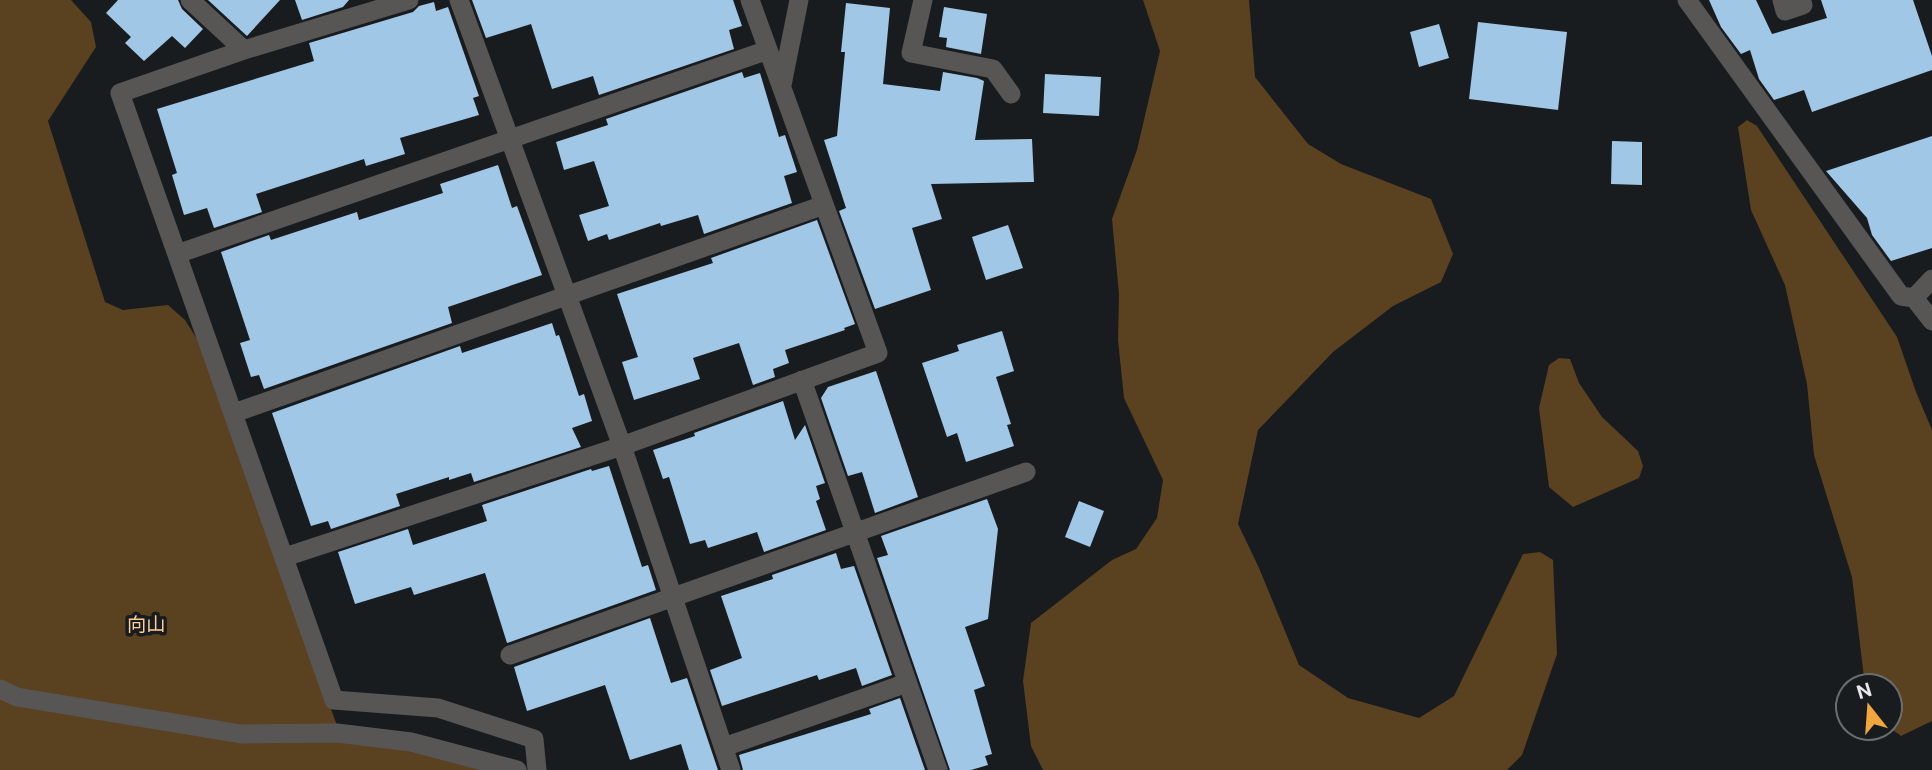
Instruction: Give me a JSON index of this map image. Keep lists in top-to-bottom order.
{
  "parks": ["向山"],
  "north": "top"
}
